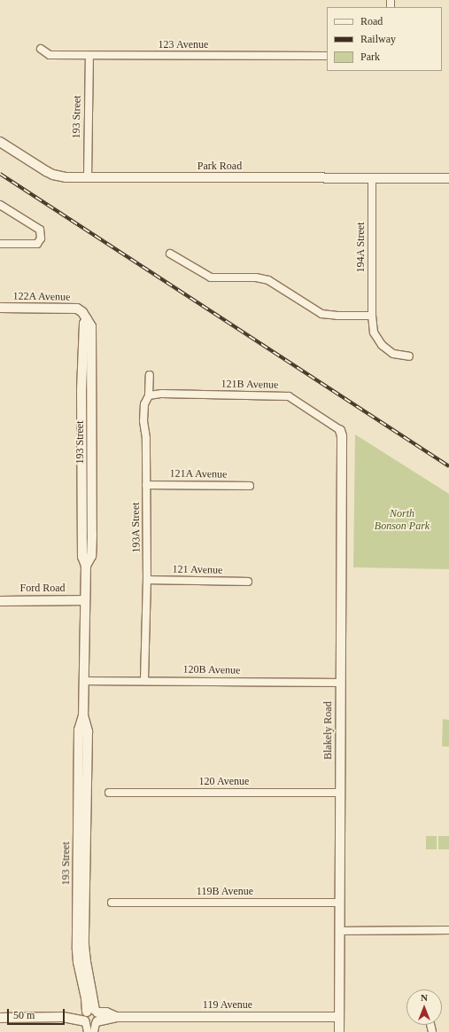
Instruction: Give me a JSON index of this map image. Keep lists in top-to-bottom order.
{
  "streets": {
    "street": [
      "123 Avenue",
      "193 Street",
      "Park Road",
      "194A Street",
      "122A Avenue",
      "121B Avenue",
      "121A Avenue",
      "193A Street",
      "121 Avenue",
      "Ford Road",
      "120B Avenue",
      "Blakely Road",
      "120 Avenue",
      "119B Avenue",
      "119 Avenue"
    ]
  },
  "crossings": [
    ["123 Avenue", "193 Street"],
    ["193 Street", "Park Road"],
    ["193 Street", "122A Avenue"],
    ["193 Street", "Ford Road"],
    ["193 Street", "120B Avenue"],
    ["193 Street", "119 Avenue"],
    ["Park Road", "194A Street"],
    ["121B Avenue", "193A Street"],
    ["121B Avenue", "Blakely Road"],
    ["121A Avenue", "193A Street"],
    ["193A Street", "121 Avenue"],
    ["193A Street", "120B Avenue"],
    ["120B Avenue", "Blakely Road"],
    ["Blakely Road", "120 Avenue"],
    ["Blakely Road", "119B Avenue"],
    ["Blakely Road", "119 Avenue"]
  ],
  "parks": ["North Bonson Park"],
  "legend": ["Road", "Railway", "Park"],
  "scale_bar": "50 m",
  "north": "top"
}
